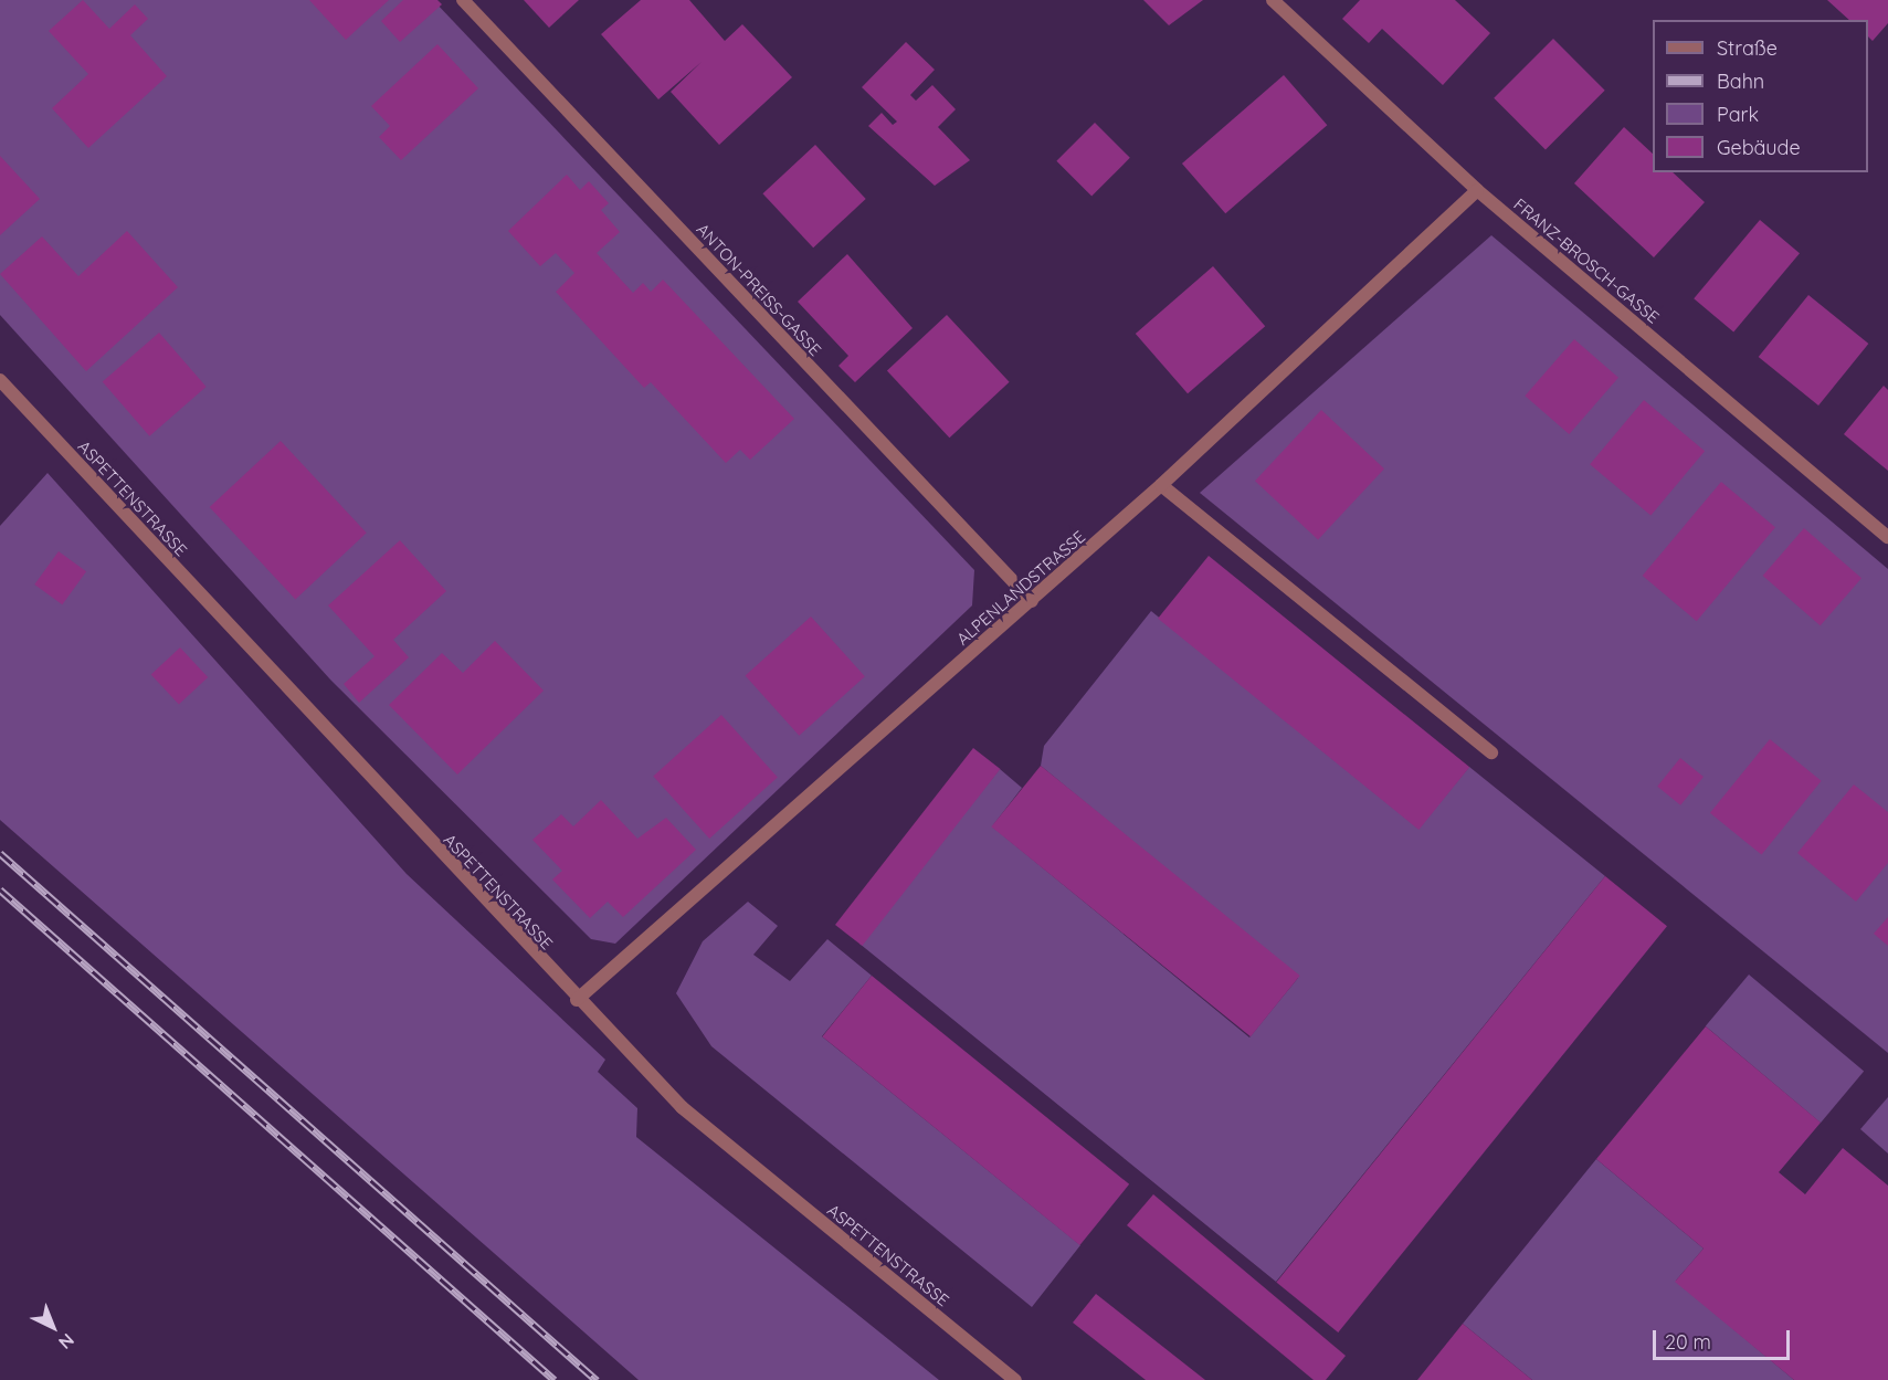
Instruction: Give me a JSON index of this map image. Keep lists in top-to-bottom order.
{
  "streets": {
    "street": [
      "FRANZ-BROSCH-GASSE",
      "ANTON-PREISS-GASSE",
      "ASPETTENSTRASSE",
      "ALPENLANDSTRASSE"
    ]
  },
  "crossings": [
    ["FRANZ-BROSCH-GASSE", "ALPENLANDSTRASSE"],
    ["ANTON-PREISS-GASSE", "ALPENLANDSTRASSE"],
    ["ASPETTENSTRASSE", "ALPENLANDSTRASSE"]
  ],
  "legend": [
    "Straße",
    "Bahn",
    "Park",
    "Gebäude"
  ],
  "scale_bar": "20 m",
  "north": "bottom right"
}
